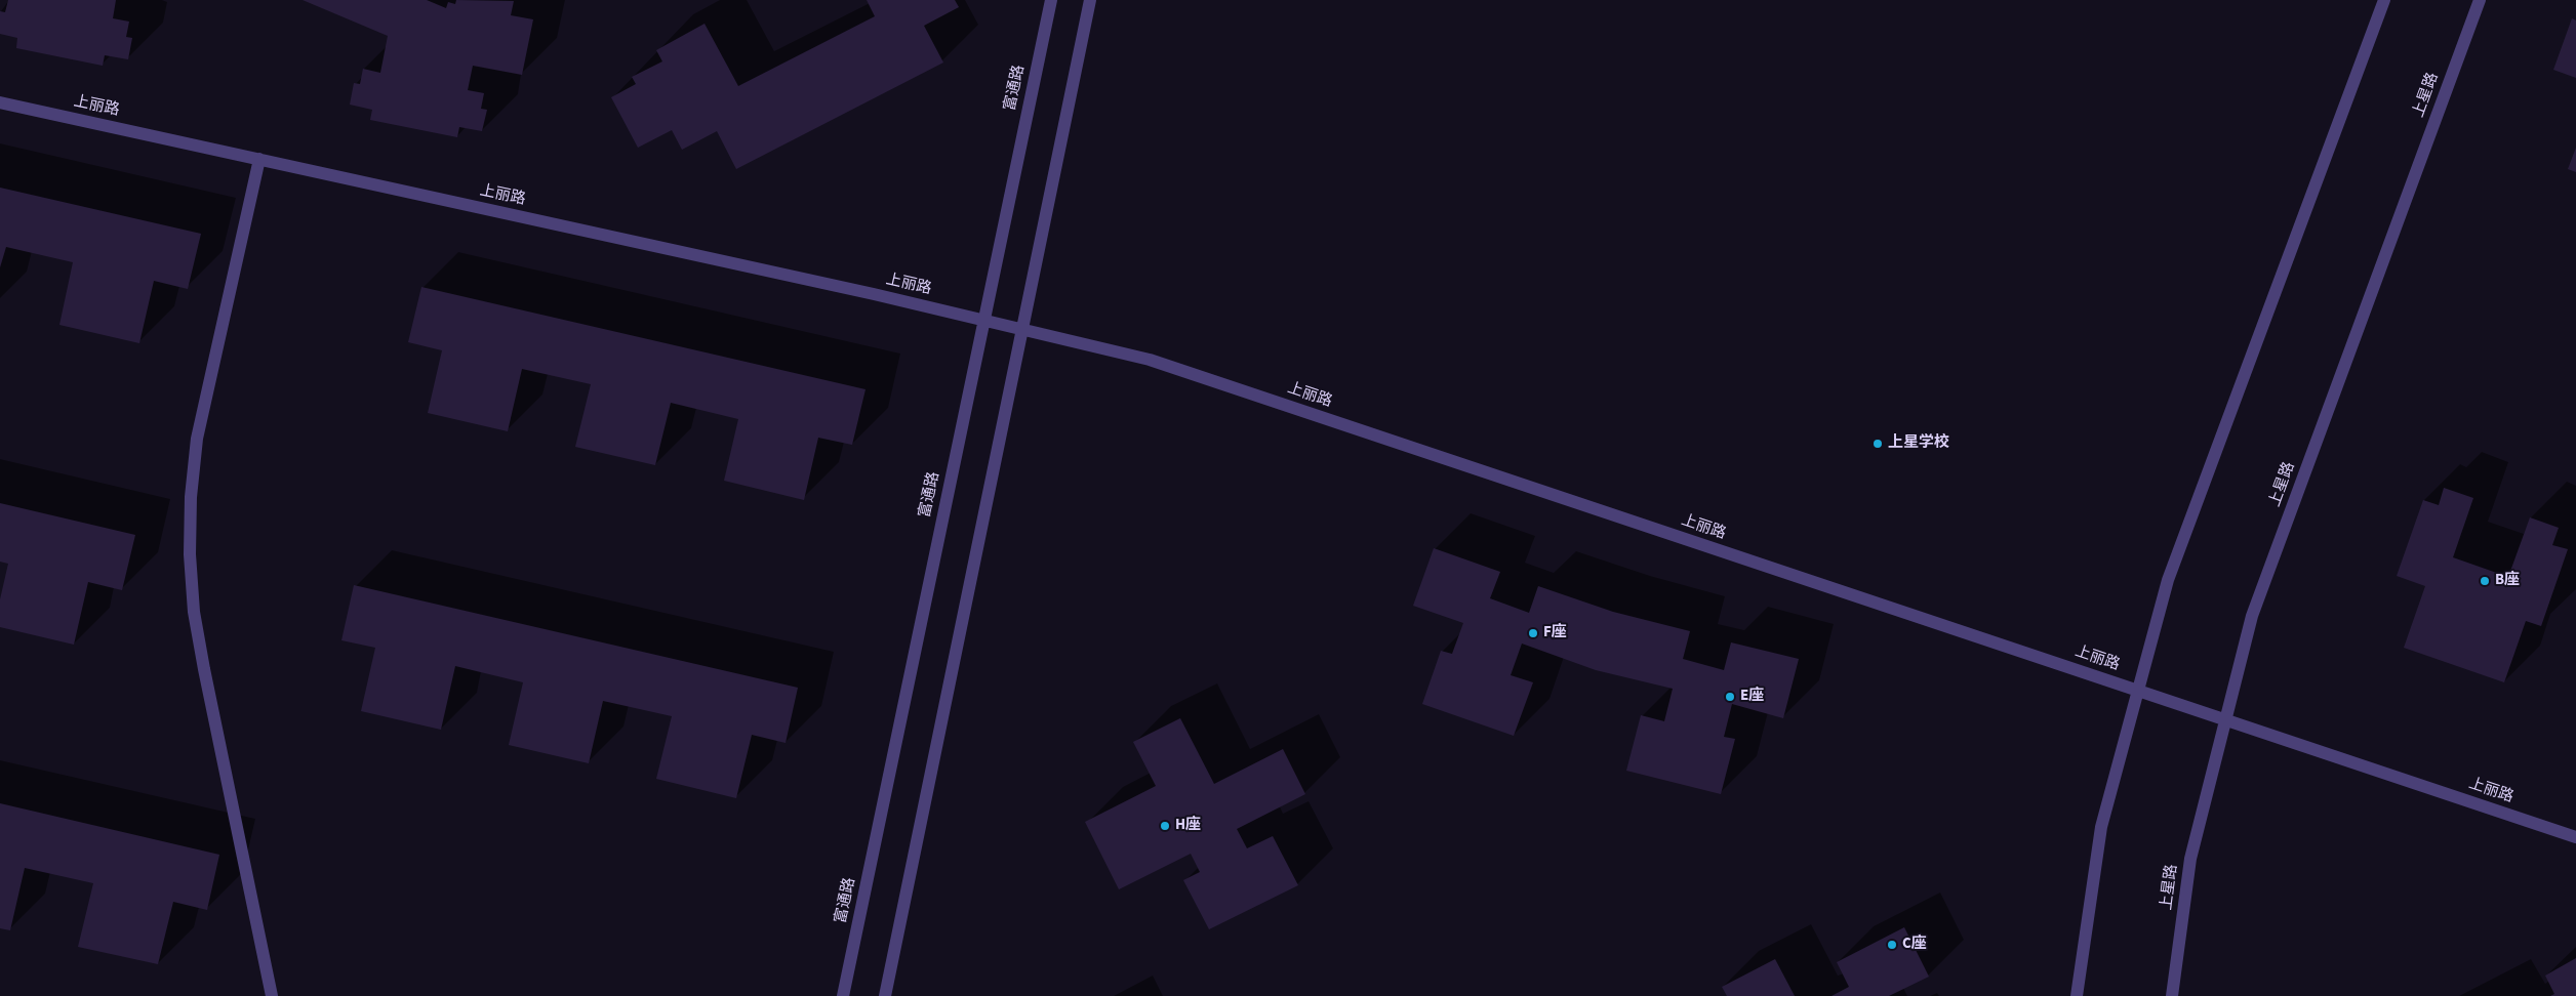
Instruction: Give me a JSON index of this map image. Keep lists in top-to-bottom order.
{
  "streets": {
    "street": ["富通路", "上星路", "上丽路"]
  },
  "crossings": [
    ["富通路", "上丽路"],
    ["上星路", "上丽路"]
  ],
  "places": [
    "上星学校",
    "B座",
    "F座",
    "E座",
    "H座",
    "C座"
  ]
}
